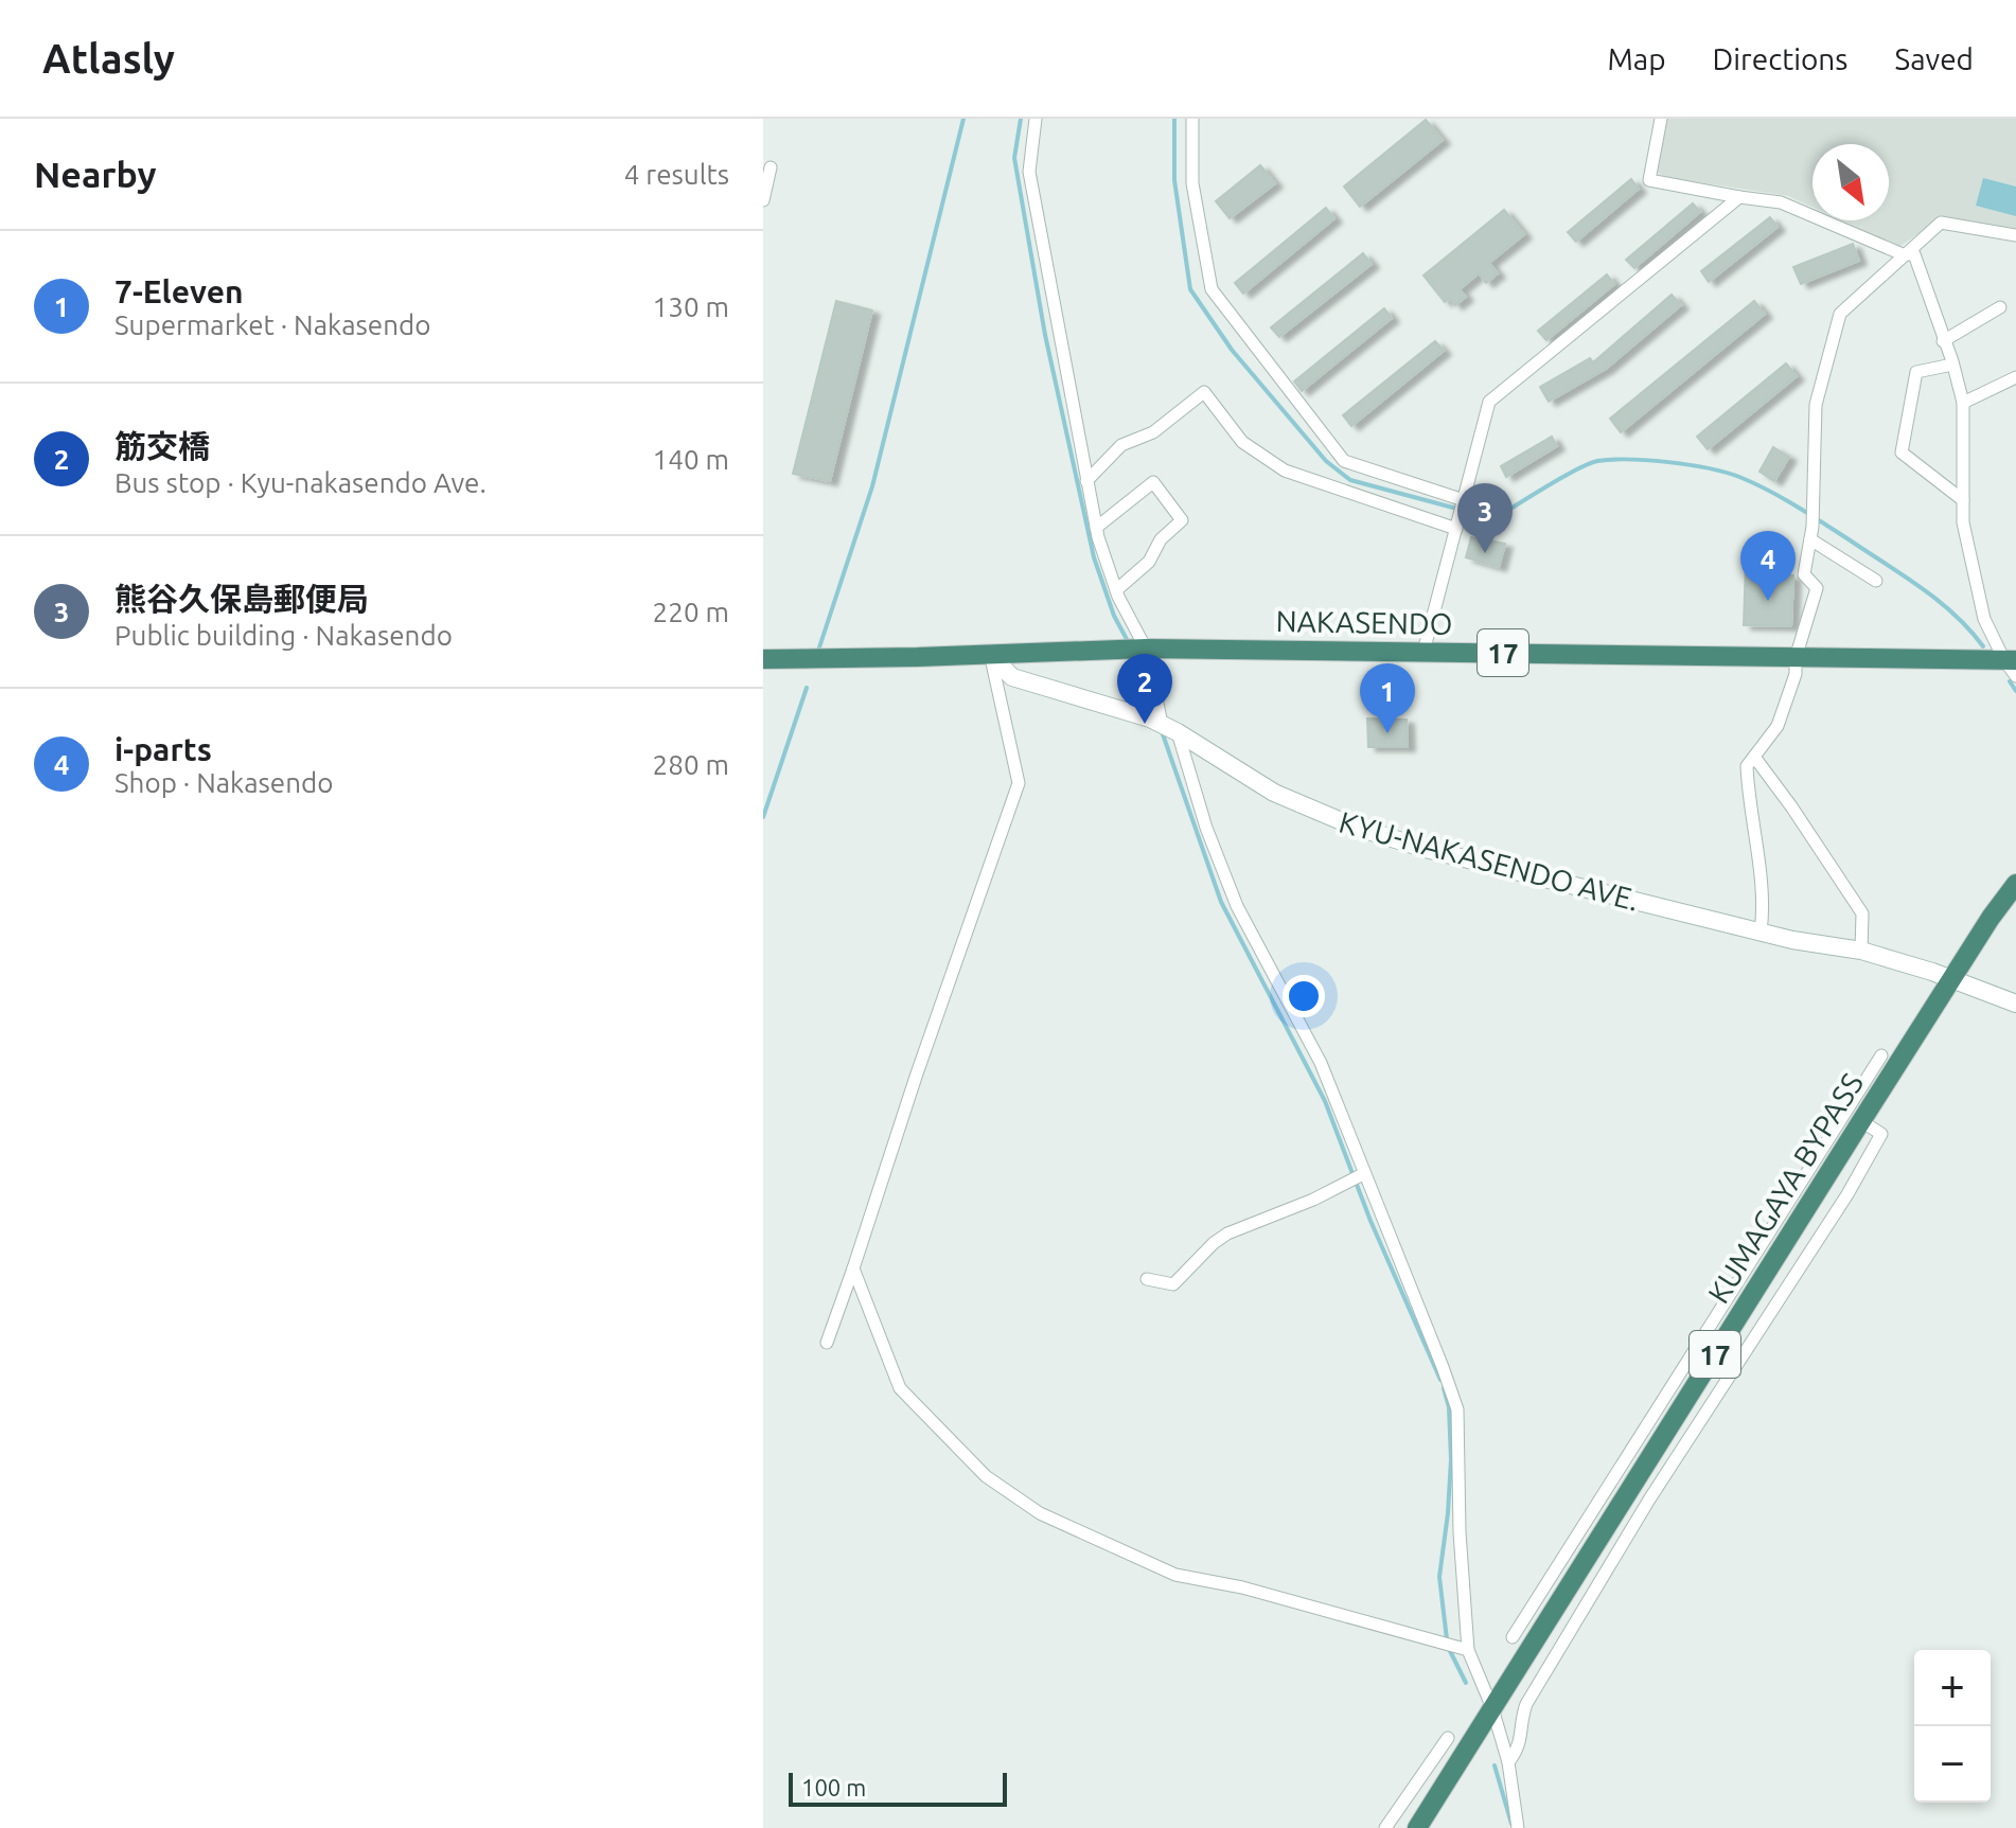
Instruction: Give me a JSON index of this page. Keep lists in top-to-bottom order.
{
  "streets": {
    "highway": ["NAKASENDO", "17", "KUMAGAYA BYPASS"],
    "main road": ["KYU-NAKASENDO AVE."]
  },
  "crossings": [
    ["NAKASENDO", "KYU-NAKASENDO AVE."],
    ["KYU-NAKASENDO AVE.", "KUMAGAYA BYPASS"]
  ],
  "scale_bar": "100 m",
  "north": "bottom right",
  "page": {
    "header": "Atlasly",
    "nav": ["Map", "Directions", "Saved"],
    "heading": ["Nearby", "4 results"],
    "list": [
      {
        "mark": "1",
        "name": "7-Eleven",
        "note": "Supermarket · Nakasendo",
        "value": "130 m"
      },
      {
        "mark": "2",
        "name": "筋交橋",
        "note": "Bus stop · Kyu-nakasendo Ave.",
        "value": "140 m"
      },
      {
        "mark": "3",
        "name": "熊谷久保島郵便局",
        "note": "Public building · Nakasendo",
        "value": "220 m"
      },
      {
        "mark": "4",
        "name": "i-parts",
        "note": "Shop · Nakasendo",
        "value": "280 m"
      }
    ],
    "pins": [
      "3",
      "4",
      "2",
      "1"
    ],
    "map_buttons": ["+", "−"],
    "scale": "100 m"
  }
}
